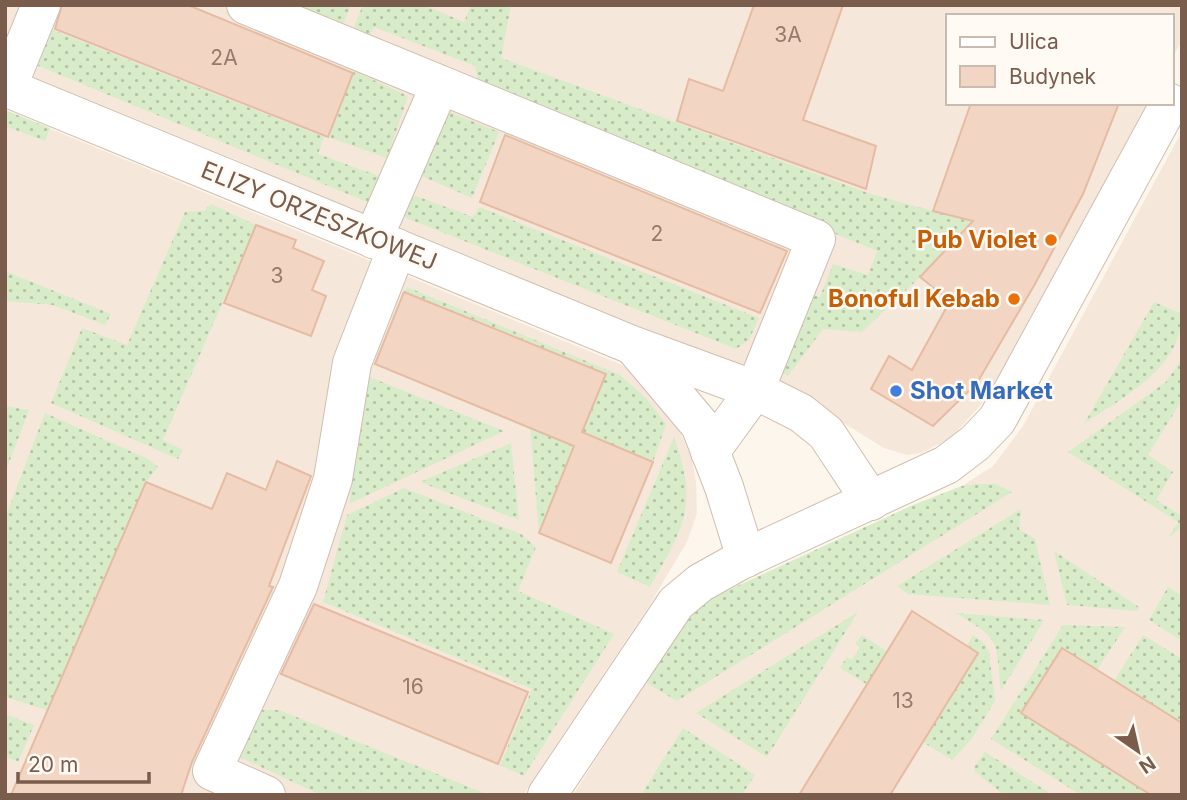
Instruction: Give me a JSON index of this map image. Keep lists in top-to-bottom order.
{
  "streets": {
    "street": ["ELIZY ORZESZKOWEJ"]
  },
  "places": ["Pub Violet", "Bonoful Kebab", "Shot Market"],
  "house_numbers": [
    "3A",
    "2A",
    "2",
    "3",
    "16",
    "13"
  ],
  "legend": ["Ulica", "Budynek"],
  "scale_bar": "20 m",
  "north": "bottom right"
}
